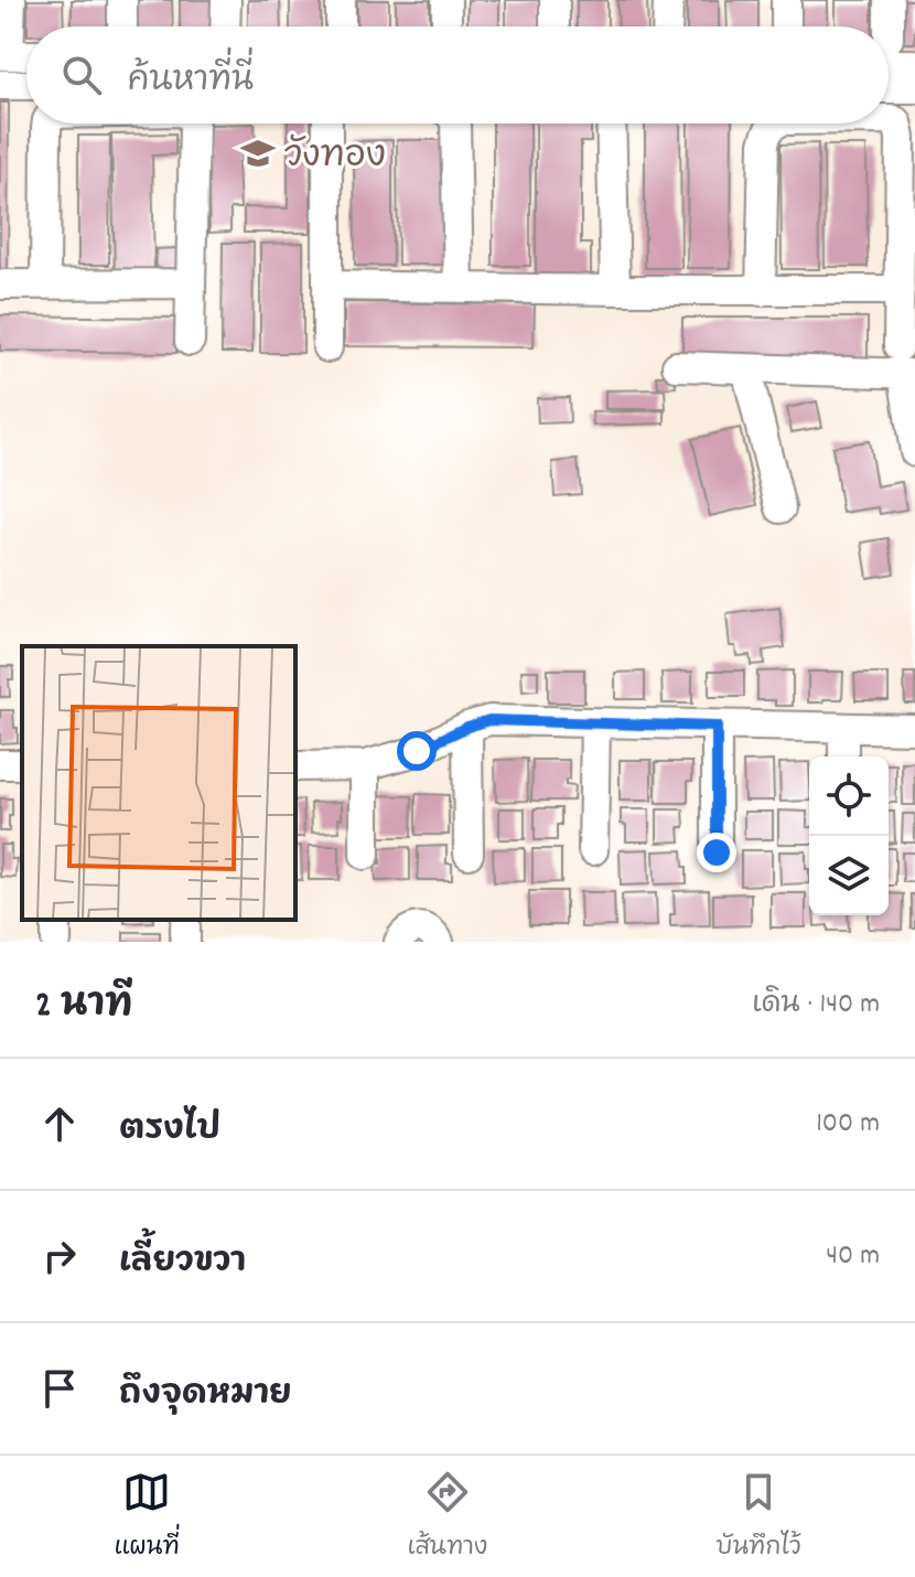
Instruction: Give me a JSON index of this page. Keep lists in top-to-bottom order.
{
  "places": {
    "school or university": ["วังทอง"]
  },
  "page": {
    "search": "ค้นหาที่นี่",
    "heading": ["2 นาที", "เดิน · 140 m"],
    "list": [
      ["ตรงไป", "100 m"],
      ["เลี้ยวขวา", "40 m"],
      "ถึงจุดหมาย"
    ],
    "nav": ["แผนที่", "เส้นทาง", "บันทึกไว้"]
  }
}
